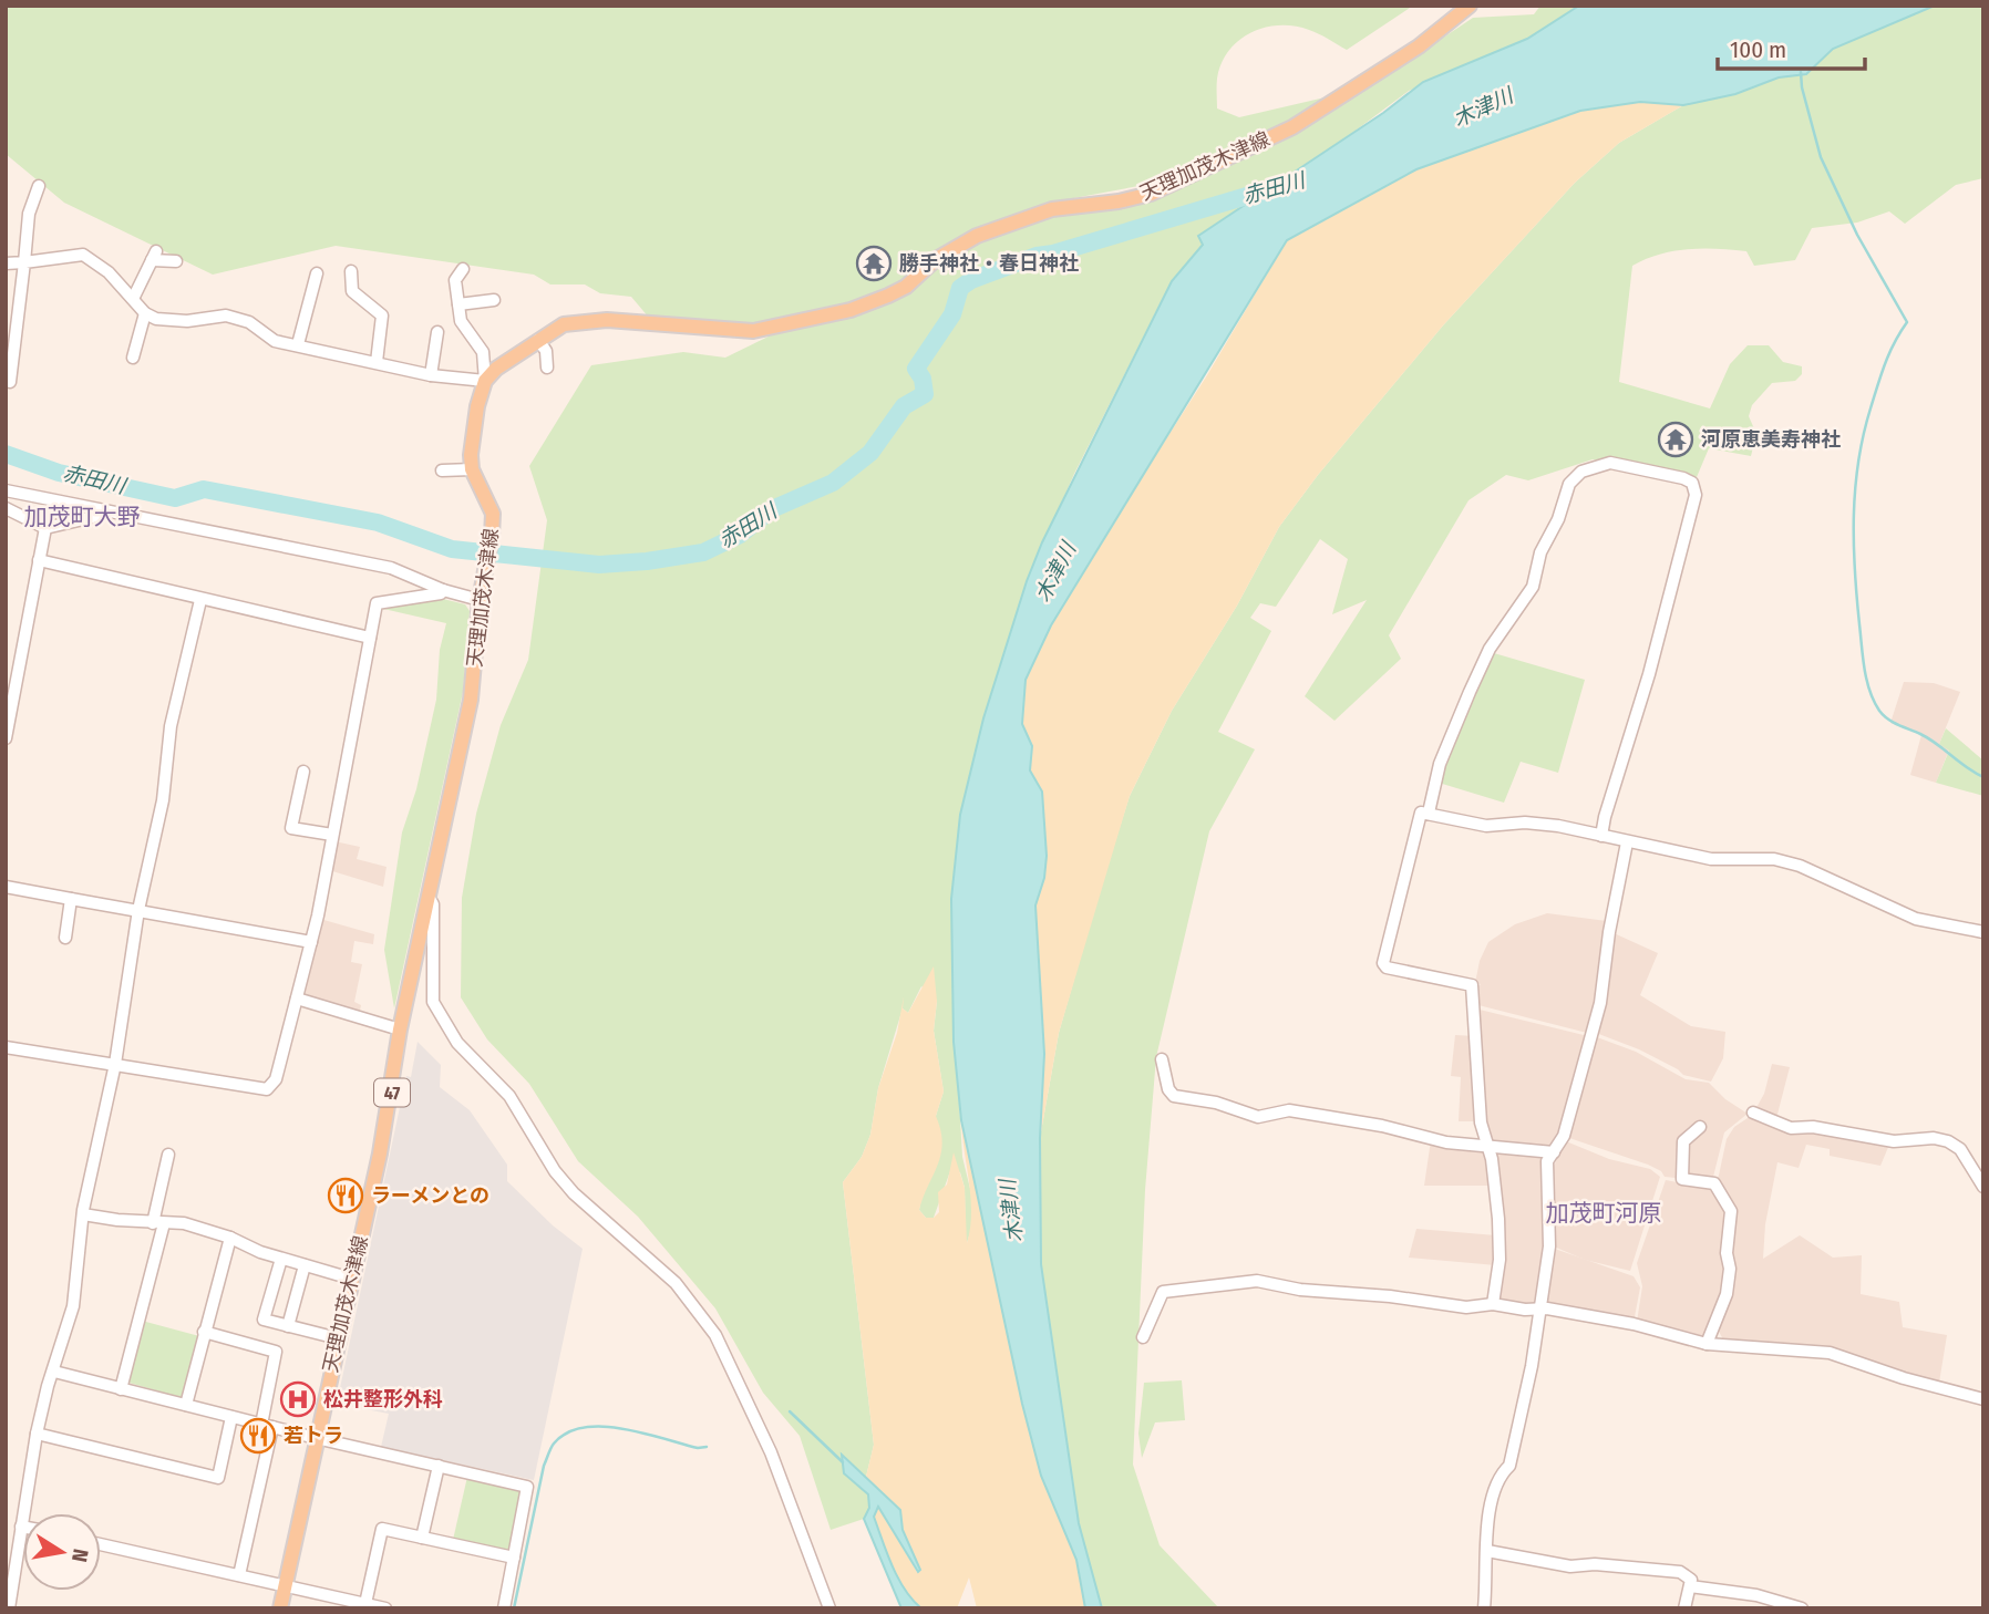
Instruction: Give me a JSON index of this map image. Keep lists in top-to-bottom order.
{
  "streets": {
    "main road": ["天理加茂木津線", "47"]
  },
  "districts": ["加茂町大野", "加茂町河原"],
  "water": ["木津川", "赤田川"],
  "places": {
    "temple": ["勝手神社・春日神社", "河原恵美寿神社"],
    "restaurant": ["ラーメンとの", "若トラ"],
    "hospital": ["松井整形外科"]
  },
  "scale_bar": "100 m",
  "north": "right"
}
